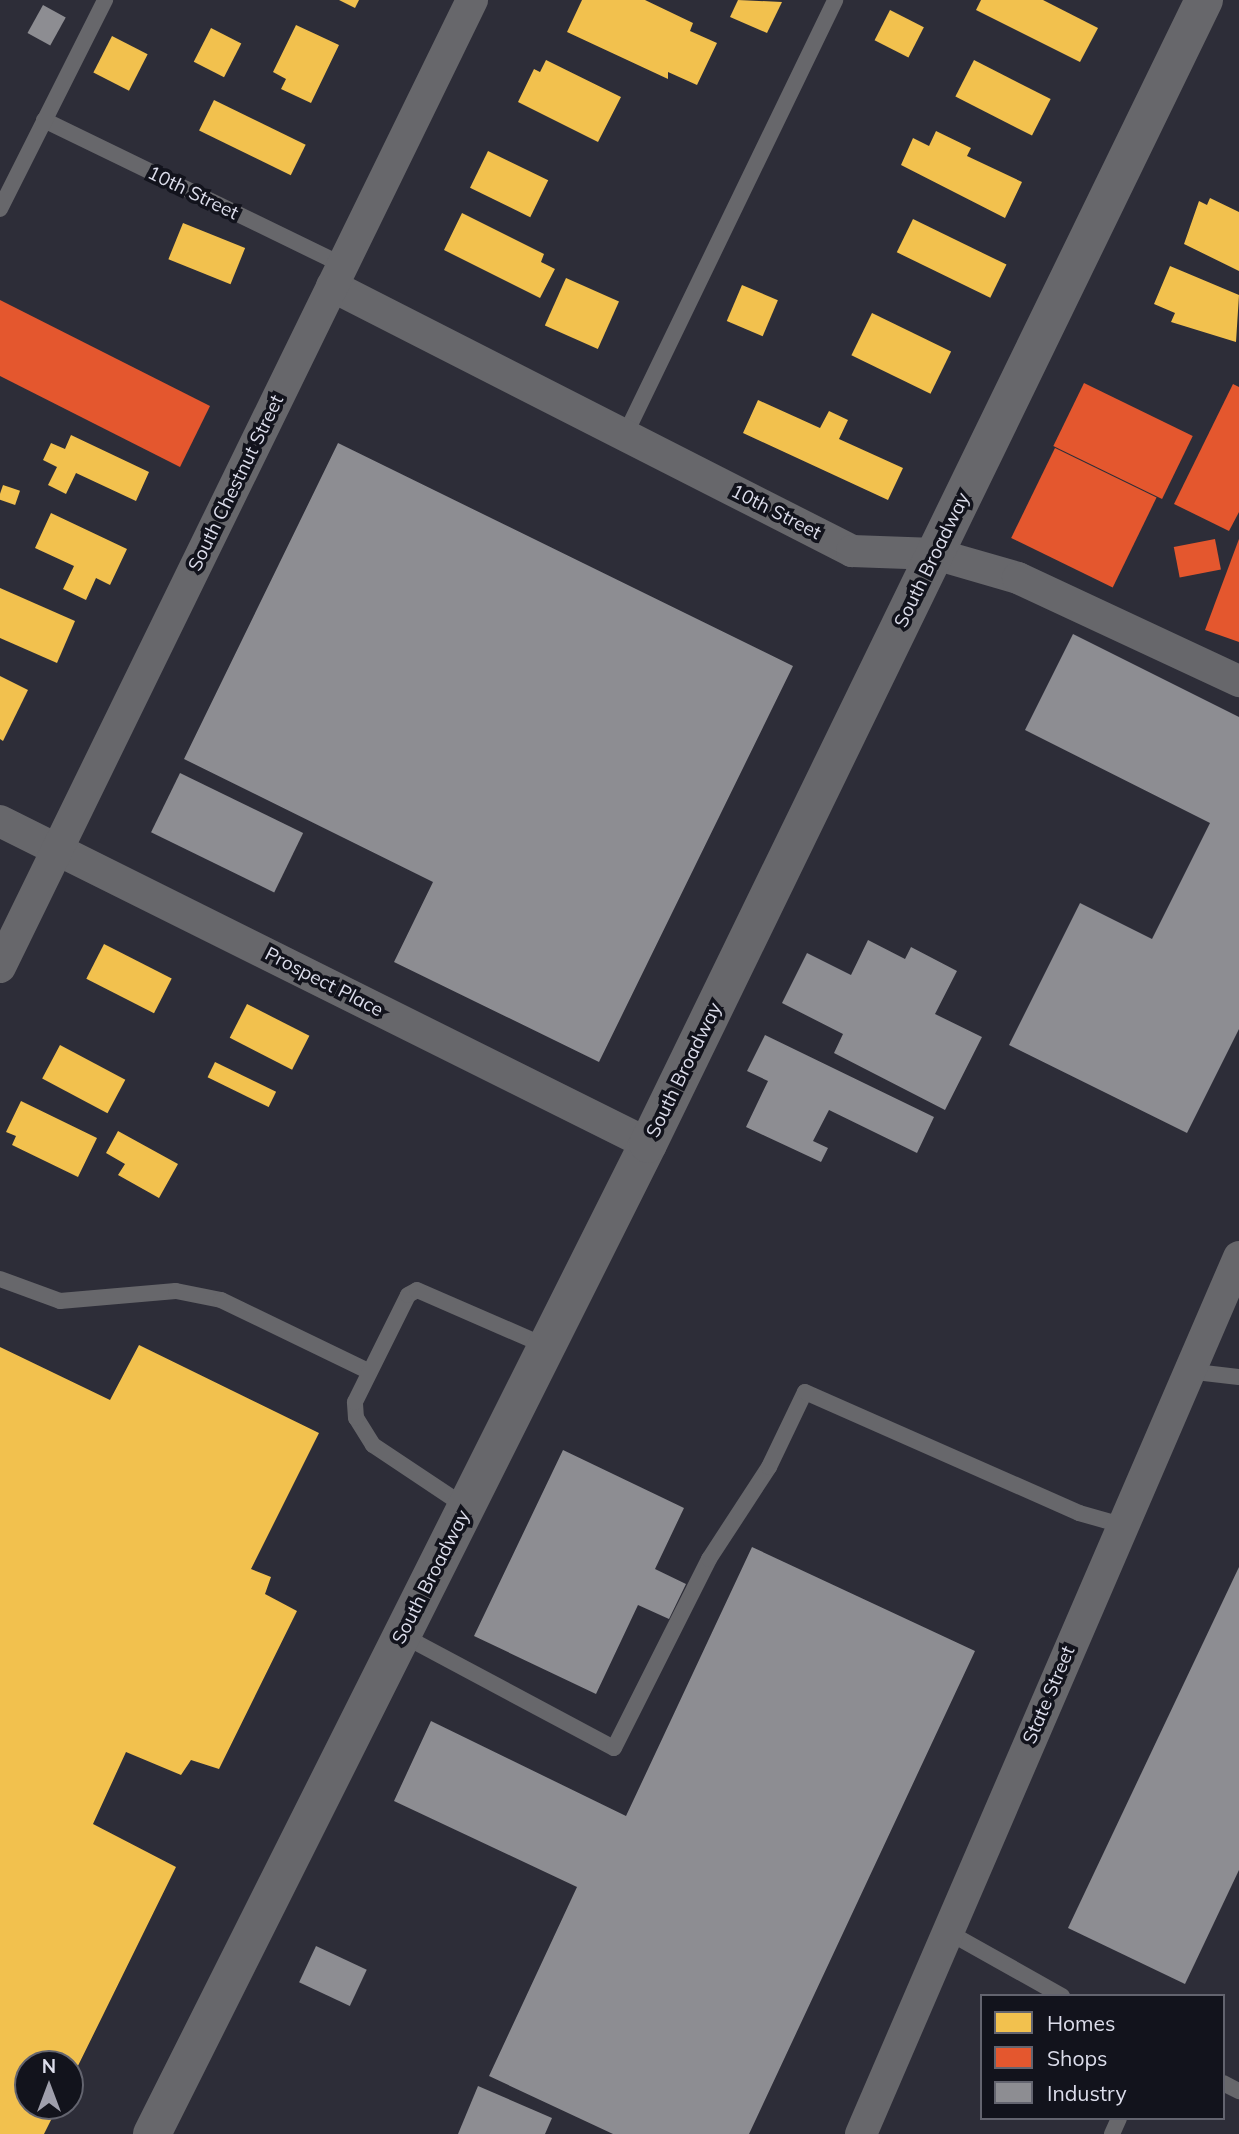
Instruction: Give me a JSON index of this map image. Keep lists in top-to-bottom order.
{
  "streets": {
    "street": [
      "10th Street",
      "South Chestnut Street",
      "South Broadway",
      "Prospect Place",
      "State Street"
    ]
  },
  "crossings": [
    ["10th Street", "South Chestnut Street"],
    ["10th Street", "South Broadway"],
    ["South Chestnut Street", "Prospect Place"],
    ["South Broadway", "Prospect Place"]
  ],
  "legend": ["Homes", "Shops", "Industry"],
  "north": "top"
}
